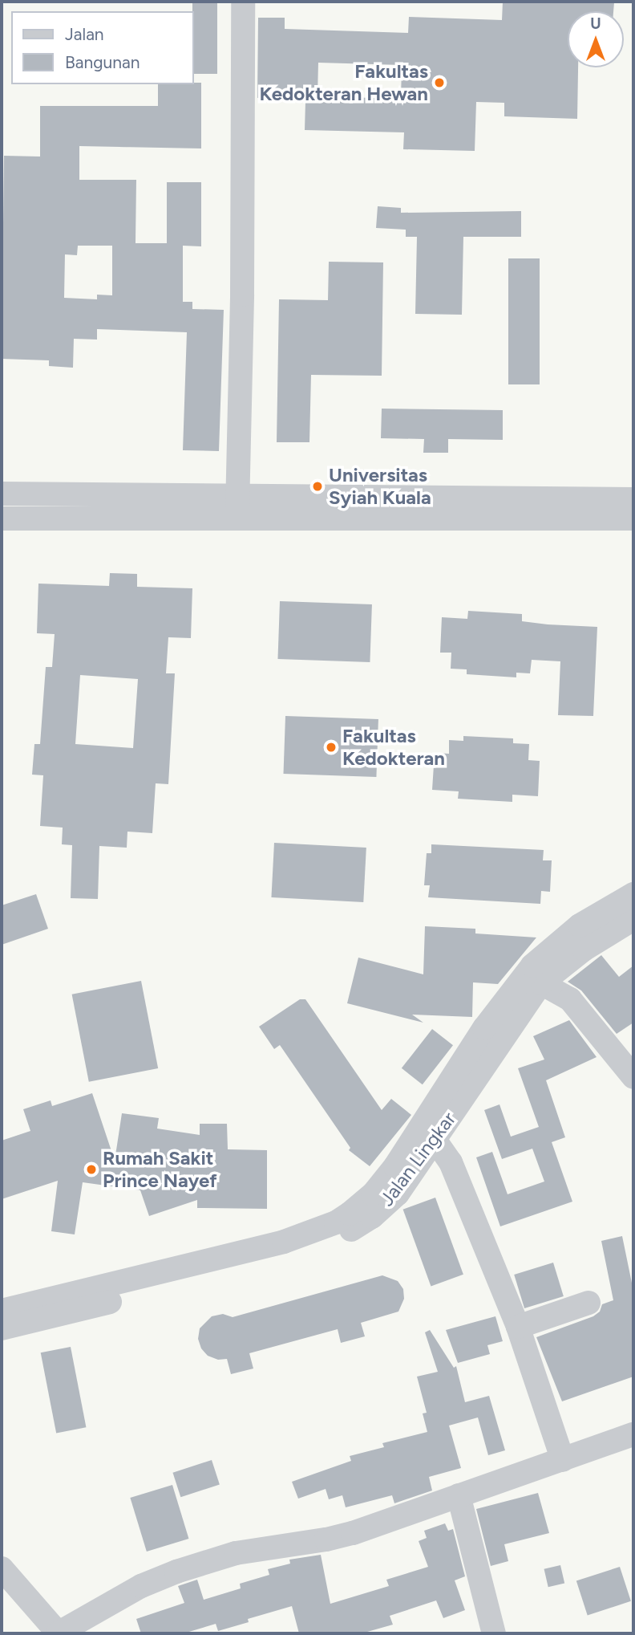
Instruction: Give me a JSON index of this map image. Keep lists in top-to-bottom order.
{
  "streets": {
    "street": ["Jalan Lingkar"]
  },
  "places": [
    "Fakultas Kedokteran Hewan",
    "Universitas Syiah Kuala",
    "Fakultas Kedokteran",
    "Rumah Sakit Prince Nayef"
  ],
  "legend": ["Jalan", "Bangunan"],
  "north": "top"
}
